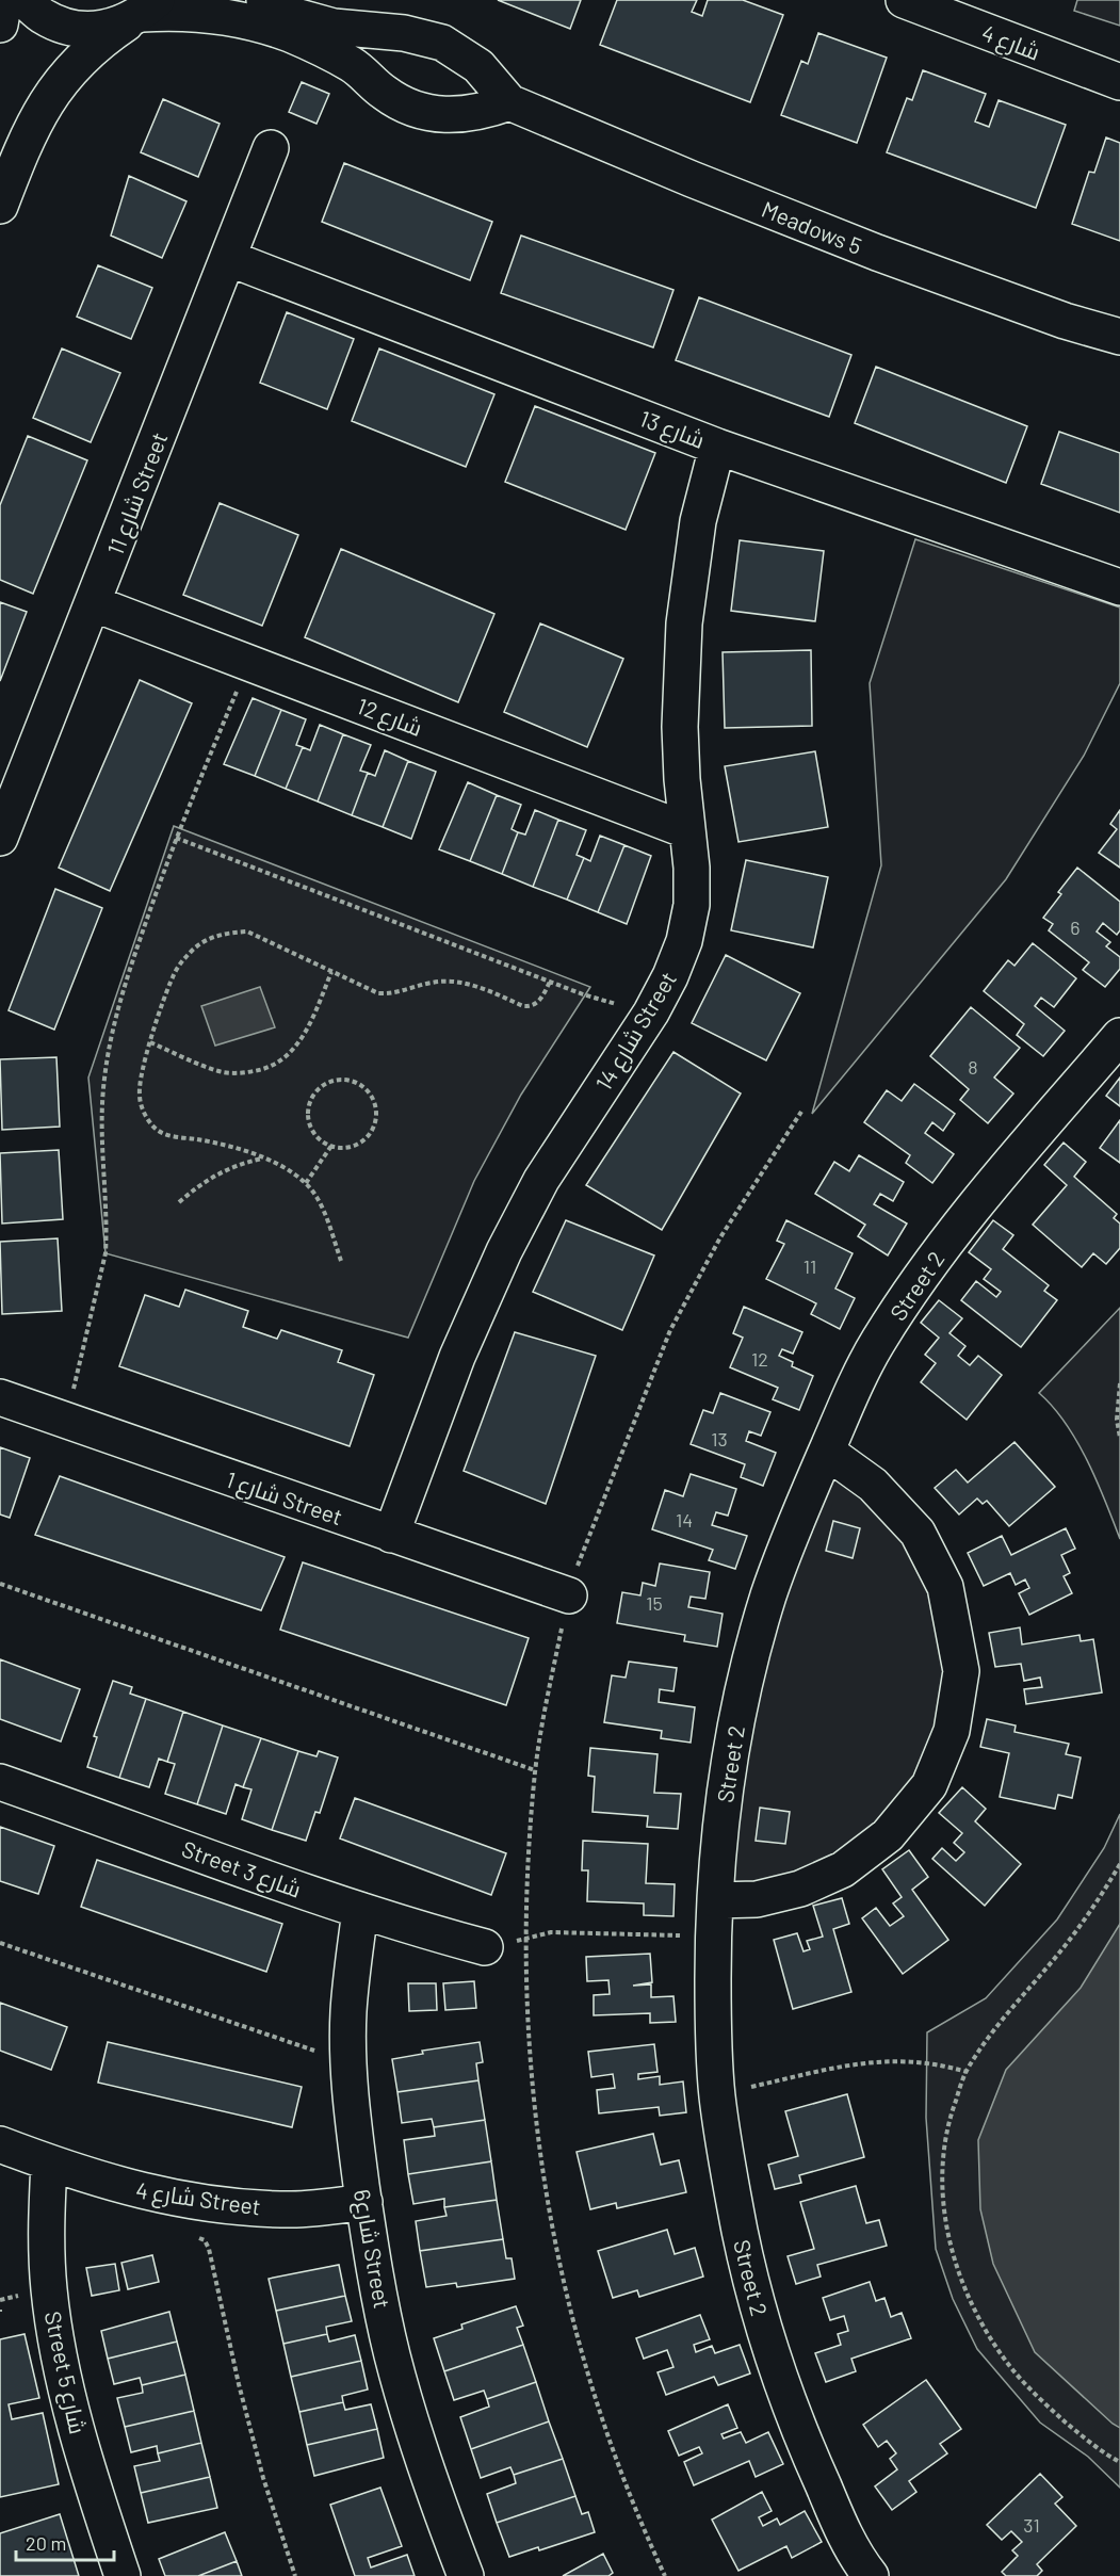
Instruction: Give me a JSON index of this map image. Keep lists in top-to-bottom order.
{
  "streets": {
    "street": [
      "شارع 4",
      "Meadows 5",
      "شارع 13",
      "شارع 11 Street",
      "شارع 12",
      "شارع 14 Street",
      "Street 2",
      "شارع 1 Street",
      "Street شارع 3",
      "شارع 4 Street",
      "شارع6 Street",
      "Street شارع 5"
    ]
  },
  "crossings": [
    ["شارع 13", "شارع 11 Street"],
    ["شارع 13", "شارع 14 Street"],
    ["شارع 11 Street", "شارع 12"],
    ["شارع 12", "شارع 14 Street"],
    ["شارع 14 Street", "شارع 1 Street"],
    ["Street شارع 3", "شارع6 Street"],
    ["شارع 4 Street", "شارع6 Street"],
    ["شارع 4 Street", "Street شارع 5"]
  ],
  "house_numbers": [
    "6",
    "8",
    "11",
    "12",
    "13",
    "14",
    "15",
    "31"
  ],
  "scale_bar": "20 m"
}
